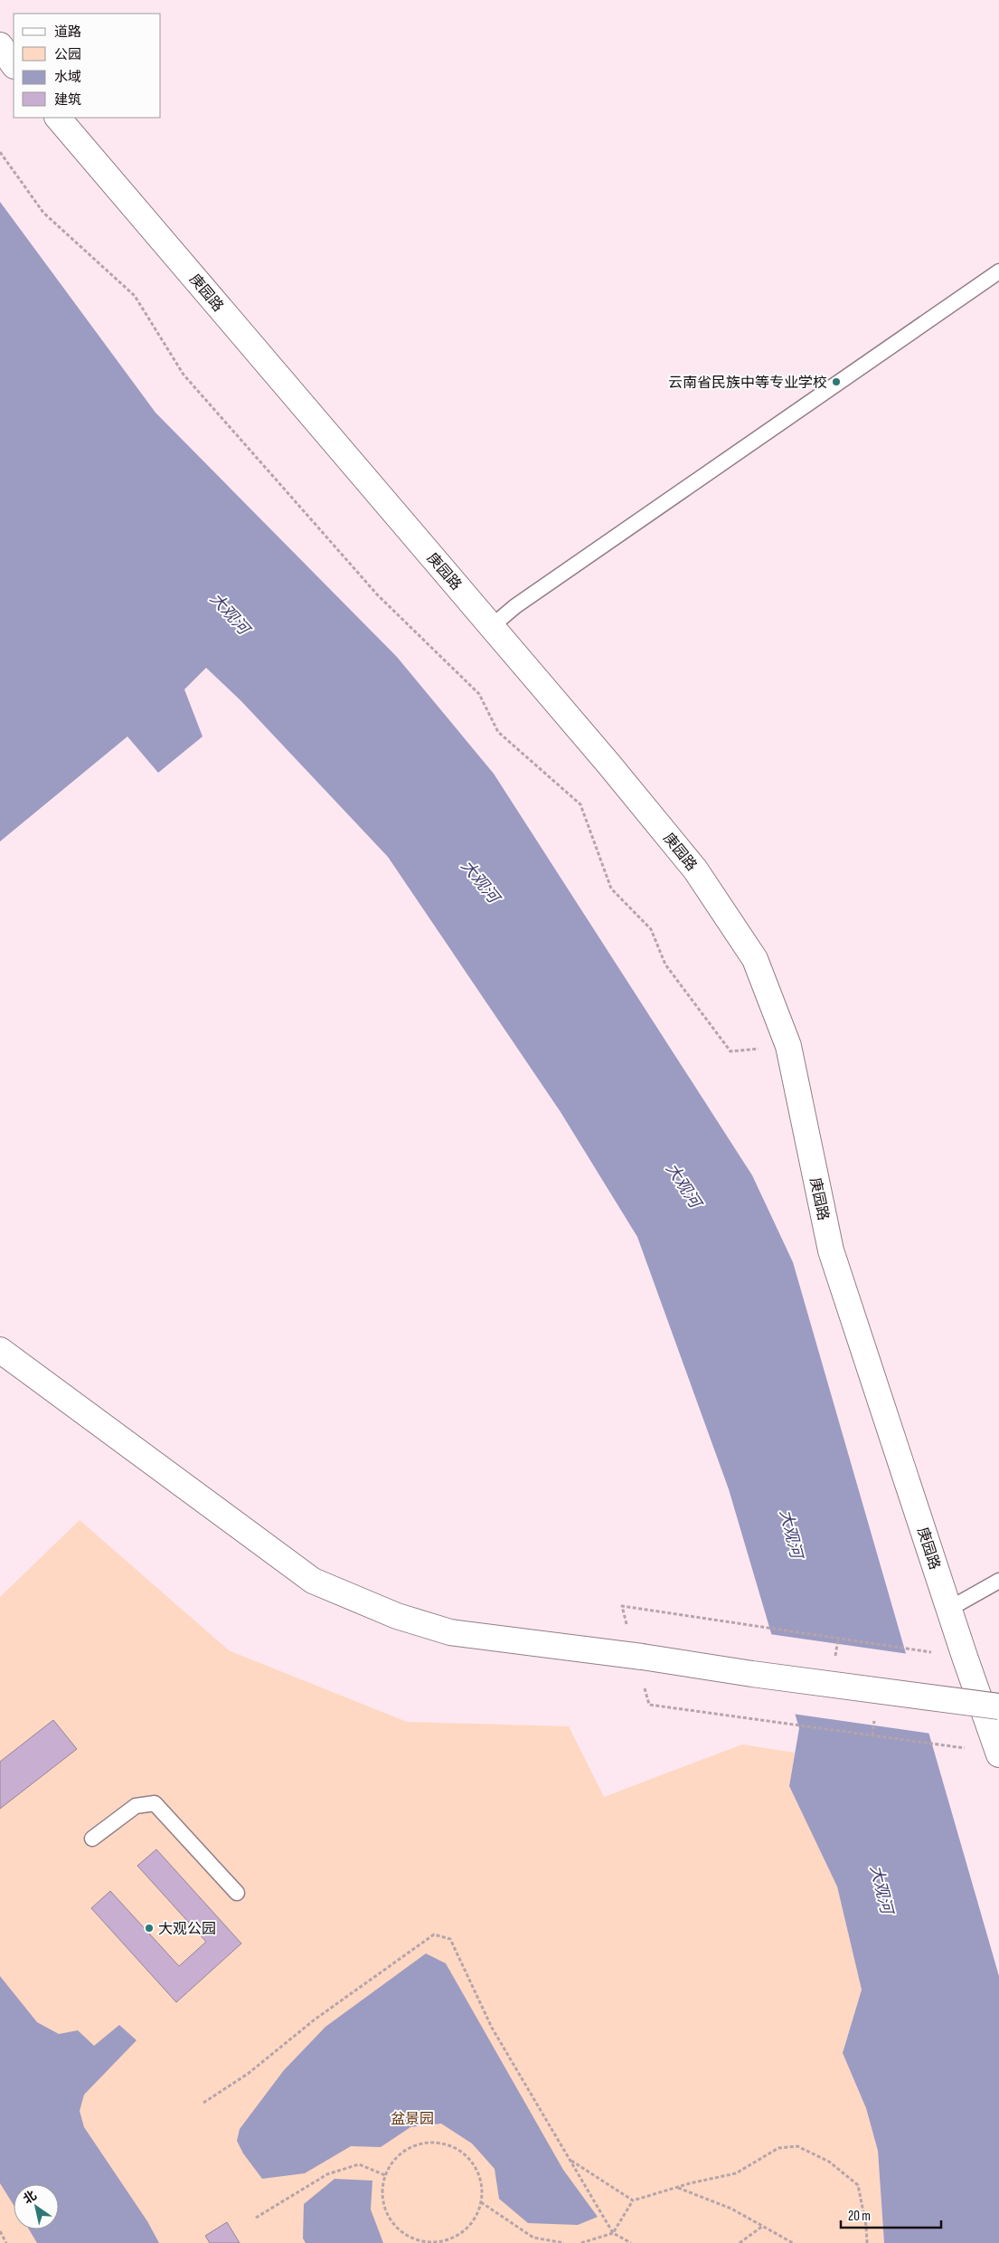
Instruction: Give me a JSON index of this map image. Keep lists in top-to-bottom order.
{
  "streets": {
    "street": ["庚园路"]
  },
  "water": ["大观河"],
  "parks": ["盆景园"],
  "places": ["云南省民族中等专业学校", "大观公园"],
  "legend": [
    "道路",
    "公园",
    "水域",
    "建筑"
  ],
  "scale_bar": "20 m",
  "north": "top left"
}
